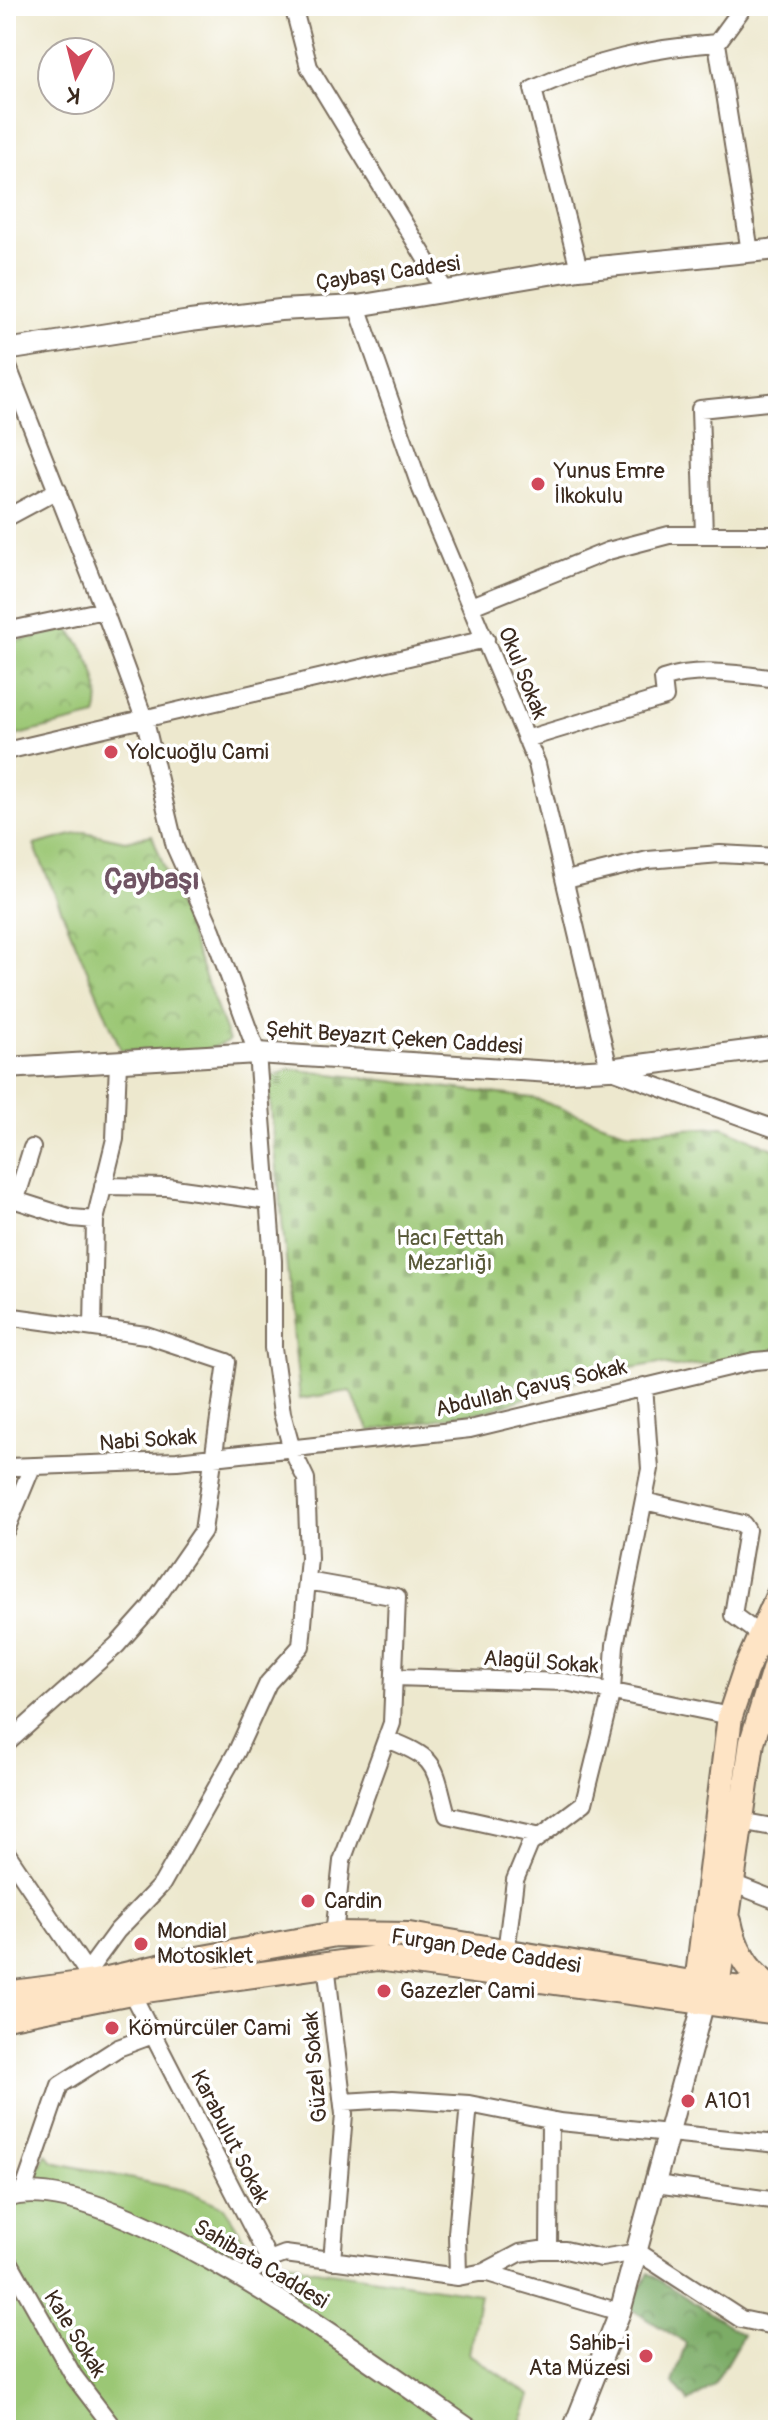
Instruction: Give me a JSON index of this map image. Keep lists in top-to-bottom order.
{
  "streets": {
    "main road": ["Furgan Dede Caddesi"],
    "street": [
      "Çaybaşı Caddesi",
      "Okul Sokak",
      "Şehit Beyazıt Çeken Caddesi",
      "Abdullah Çavuş Sokak",
      "Nabi Sokak",
      "Alagül Sokak",
      "Güzel Sokak",
      "Karabulut Sokak",
      "Sahibata Caddesi",
      "Kale Sokak"
    ]
  },
  "crossings": [
    ["Çaybaşı Caddesi", "Okul Sokak"],
    ["Okul Sokak", "Şehit Beyazıt Çeken Caddesi"],
    ["Abdullah Çavuş Sokak", "Nabi Sokak"],
    ["Furgan Dede Caddesi", "Güzel Sokak"],
    ["Furgan Dede Caddesi", "Karabulut Sokak"]
  ],
  "districts": ["Çaybaşı"],
  "parks": ["Hacı Fettah Mezarlığı"],
  "places": [
    "Yunus Emre İlkokulu",
    "Yolcuoğlu Cami",
    "Cardin",
    "Mondial Motosiklet",
    "Gazezler Cami",
    "Kömürcüler Cami",
    "A101",
    "Sahib-i Ata Müzesi"
  ],
  "north": "bottom"
}
